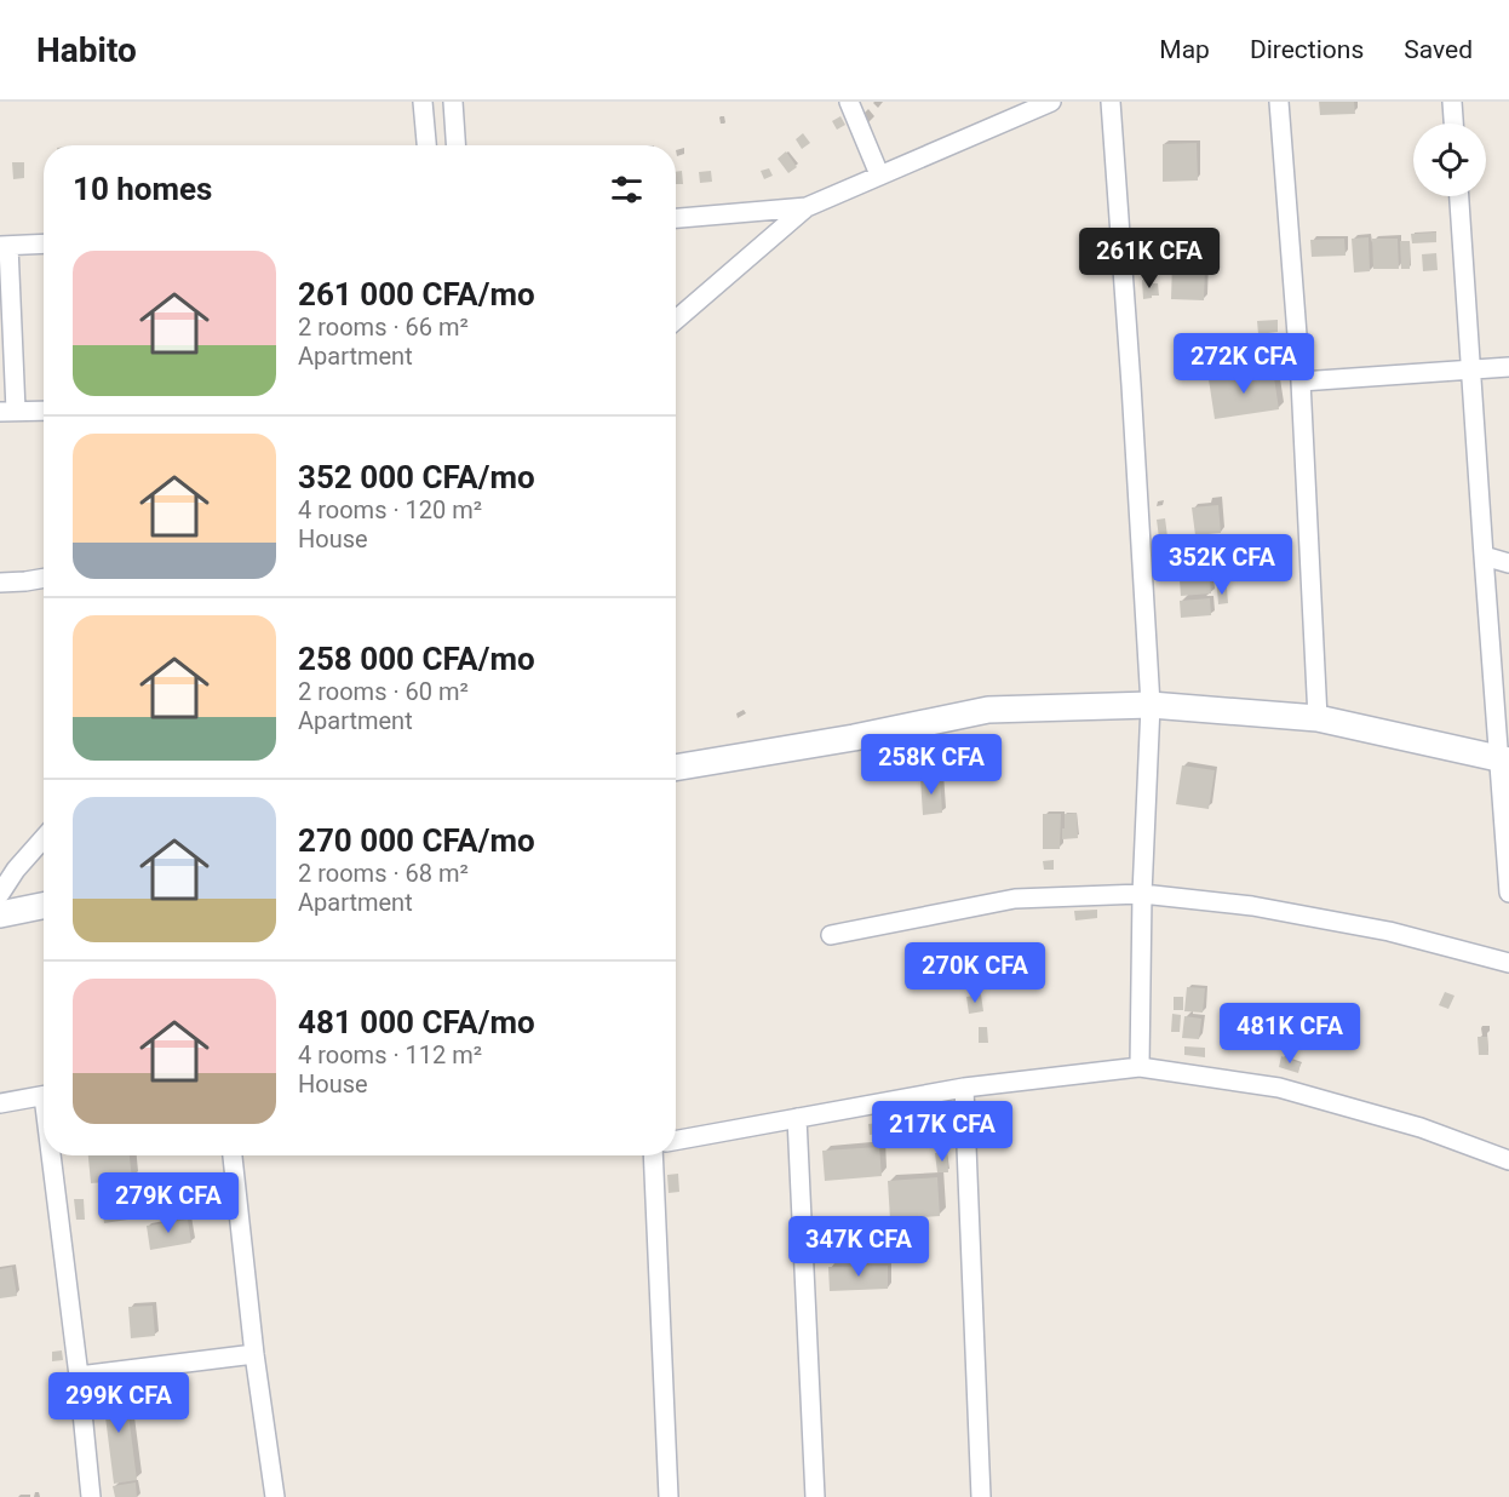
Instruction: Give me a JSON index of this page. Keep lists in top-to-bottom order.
{
  "page": {
    "header": "Habito",
    "nav": ["Map", "Directions", "Saved"],
    "heading": "10 homes",
    "price": [
      "261K CFA",
      "272K CFA",
      "352K CFA",
      "258K CFA",
      "270K CFA",
      "481K CFA",
      "217K CFA",
      "279K CFA",
      "347K CFA",
      "299K CFA"
    ],
    "list": [
      {
        "name": "261 000 CFA/mo",
        "note": "2 rooms · 66 m² · Apartment"
      },
      {
        "name": "352 000 CFA/mo",
        "note": "4 rooms · 120 m² · House"
      },
      {
        "name": "258 000 CFA/mo",
        "note": "2 rooms · 60 m² · Apartment"
      },
      {
        "name": "270 000 CFA/mo",
        "note": "2 rooms · 68 m² · Apartment"
      },
      {
        "name": "481 000 CFA/mo",
        "note": "4 rooms · 112 m² · House"
      }
    ]
  }
}
